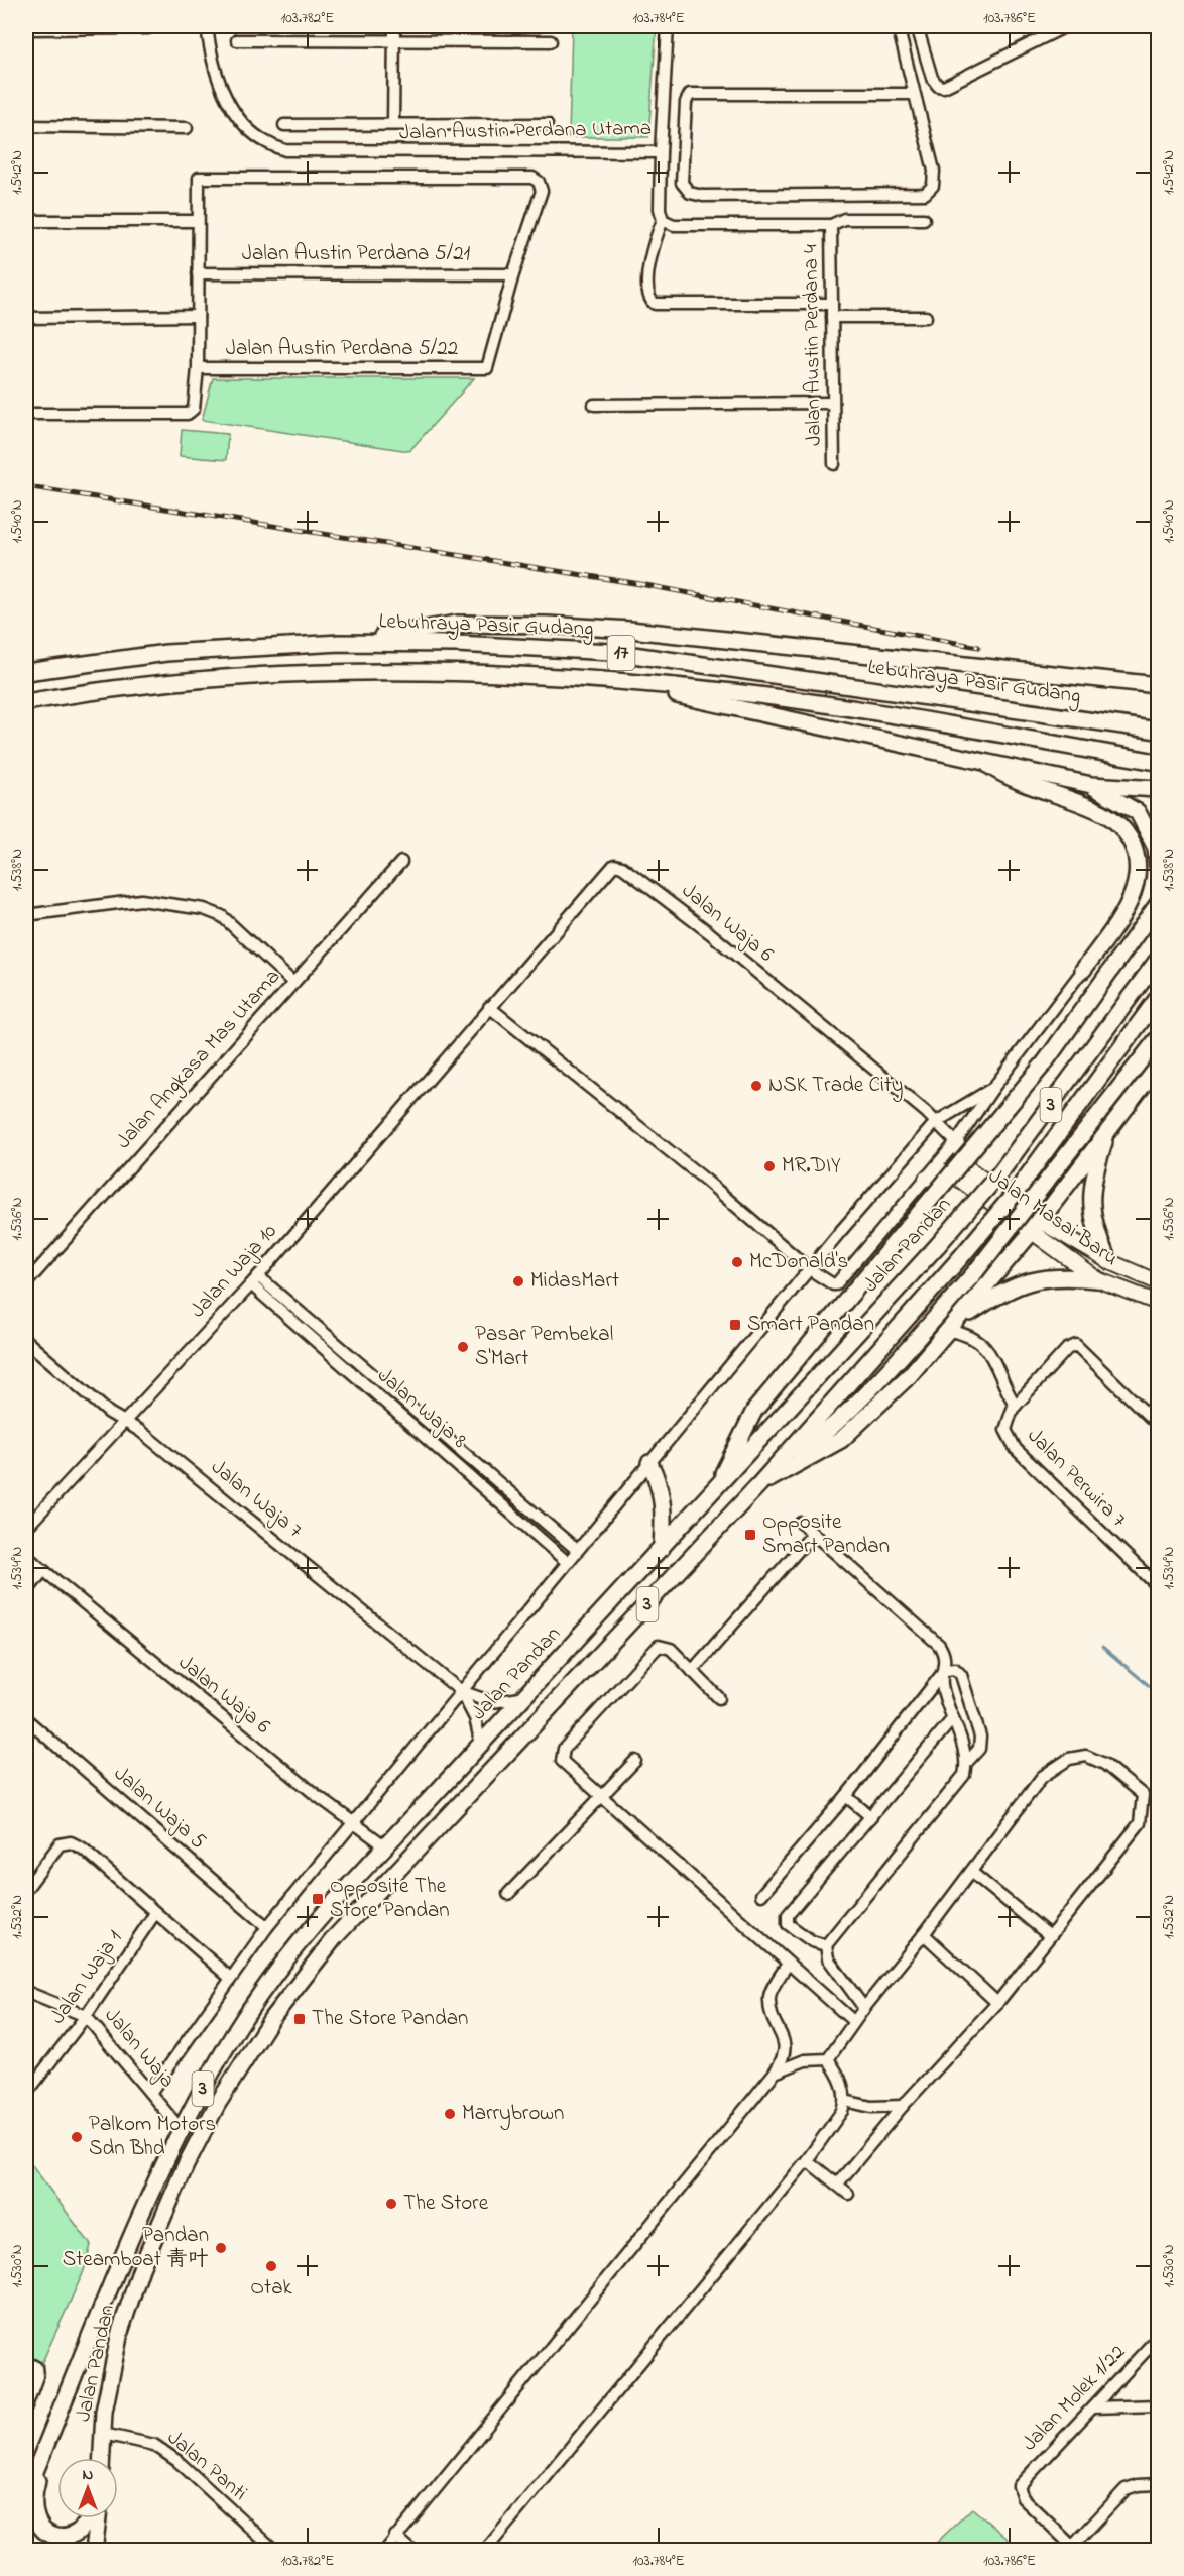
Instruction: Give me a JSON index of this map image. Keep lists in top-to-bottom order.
{
  "streets": {
    "highway": [
      "Lebuhraya Pasir Gudang",
      "17",
      "3",
      "Jalan Pandan"
    ],
    "main road": ["Jalan Masai Baru"],
    "street": [
      "Jalan Austin Perdana Utama",
      "Jalan Austin Perdana 5/21",
      "Jalan Austin Perdana 4",
      "Jalan Austin Perdana 5/22",
      "Jalan Waja 6",
      "Jalan Angkasa Mas Utama",
      "Jalan Waja 10",
      "Jalan Waja 8",
      "Jalan Perwira 7",
      "Jalan Waja 7",
      "Jalan Waja 5",
      "Jalan Waja 1",
      "Jalan Waja",
      "Jalan Molek 1/22",
      "Jalan Panti"
    ]
  },
  "crossings": [
    ["Jalan Austin Perdana 5/21", "Jalan Austin Perdana 5/22"],
    ["Jalan Waja 6", "Jalan Masai Baru"],
    ["Jalan Waja 6", "Jalan Pandan"],
    ["Jalan Waja 6", "Jalan Waja 10"],
    ["Jalan Pandan", "Jalan Waja 7"],
    ["Jalan Pandan", "Jalan Waja"],
    ["Jalan Pandan", "Jalan Panti"],
    ["Jalan Waja 10", "Jalan Waja 8"],
    ["Jalan Waja 10", "Jalan Waja 7"],
    ["Jalan Waja 1", "Jalan Waja"]
  ],
  "places": {
    "other": [
      "NSK Trade City",
      "MR.DIY",
      "McDonald's",
      "MidasMart",
      "Pasar Pembekal S'Mart",
      "Marrybrown",
      "Palkom Motors Sdn Bhd",
      "The Store",
      "Pandan Steamboat 青叶",
      "Otak"
    ],
    "transit": [
      "Smart Pandan",
      "Opposite Smart Pandan",
      "Opposite The Store Pandan",
      "The Store Pandan"
    ]
  },
  "north": "top",
  "coordinates": [
    "103.782°E",
    "103.784°E",
    "103.786°E",
    "1.542°N",
    "1.540°N",
    "1.538°N",
    "1.536°N",
    "1.534°N",
    "1.532°N",
    "1.530°N"
  ]
}
